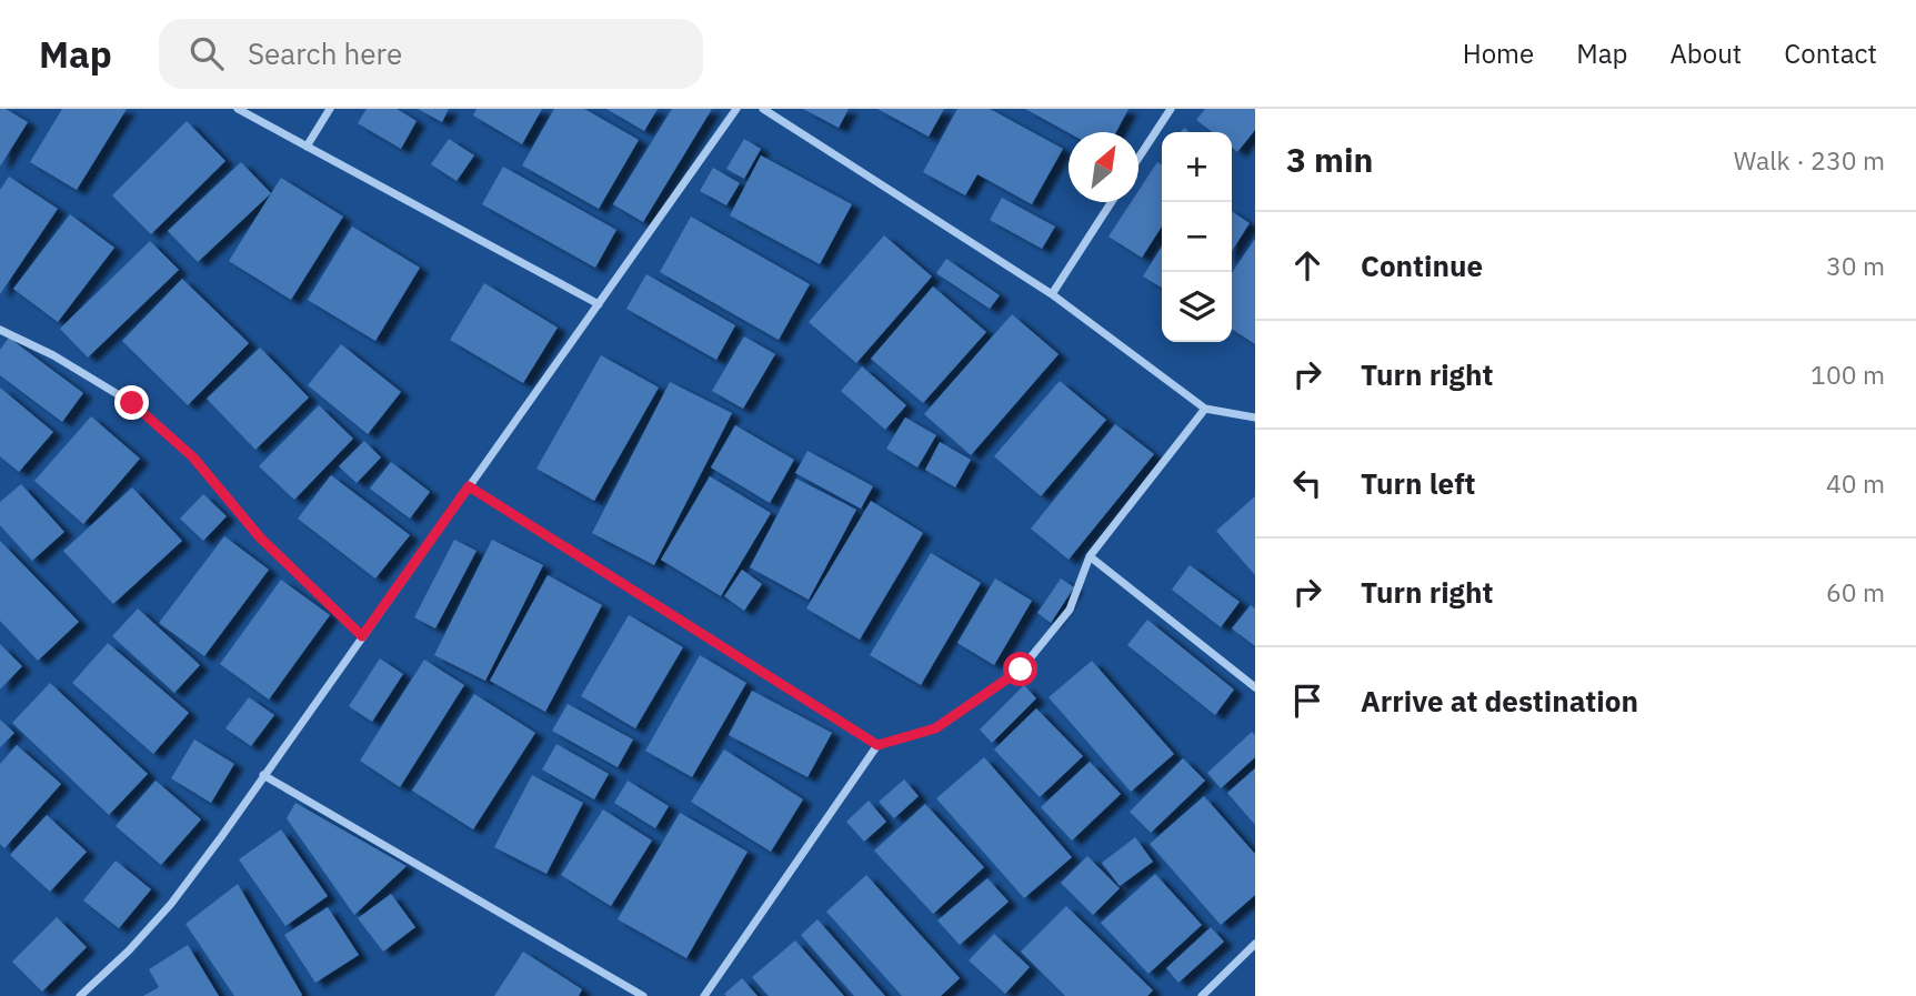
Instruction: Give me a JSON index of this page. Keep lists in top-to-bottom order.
{
  "north": "top right",
  "page": {
    "header": "Map",
    "search": "Search here",
    "nav": [
      "Home",
      "Map",
      "About",
      "Contact"
    ],
    "heading": ["3 min", "Walk · 230 m"],
    "map_buttons": ["+", "−"],
    "list": [
      ["Continue", "30 m"],
      ["Turn right", "100 m"],
      ["Turn left", "40 m"],
      ["Turn right", "60 m"],
      "Arrive at destination"
    ]
  }
}
